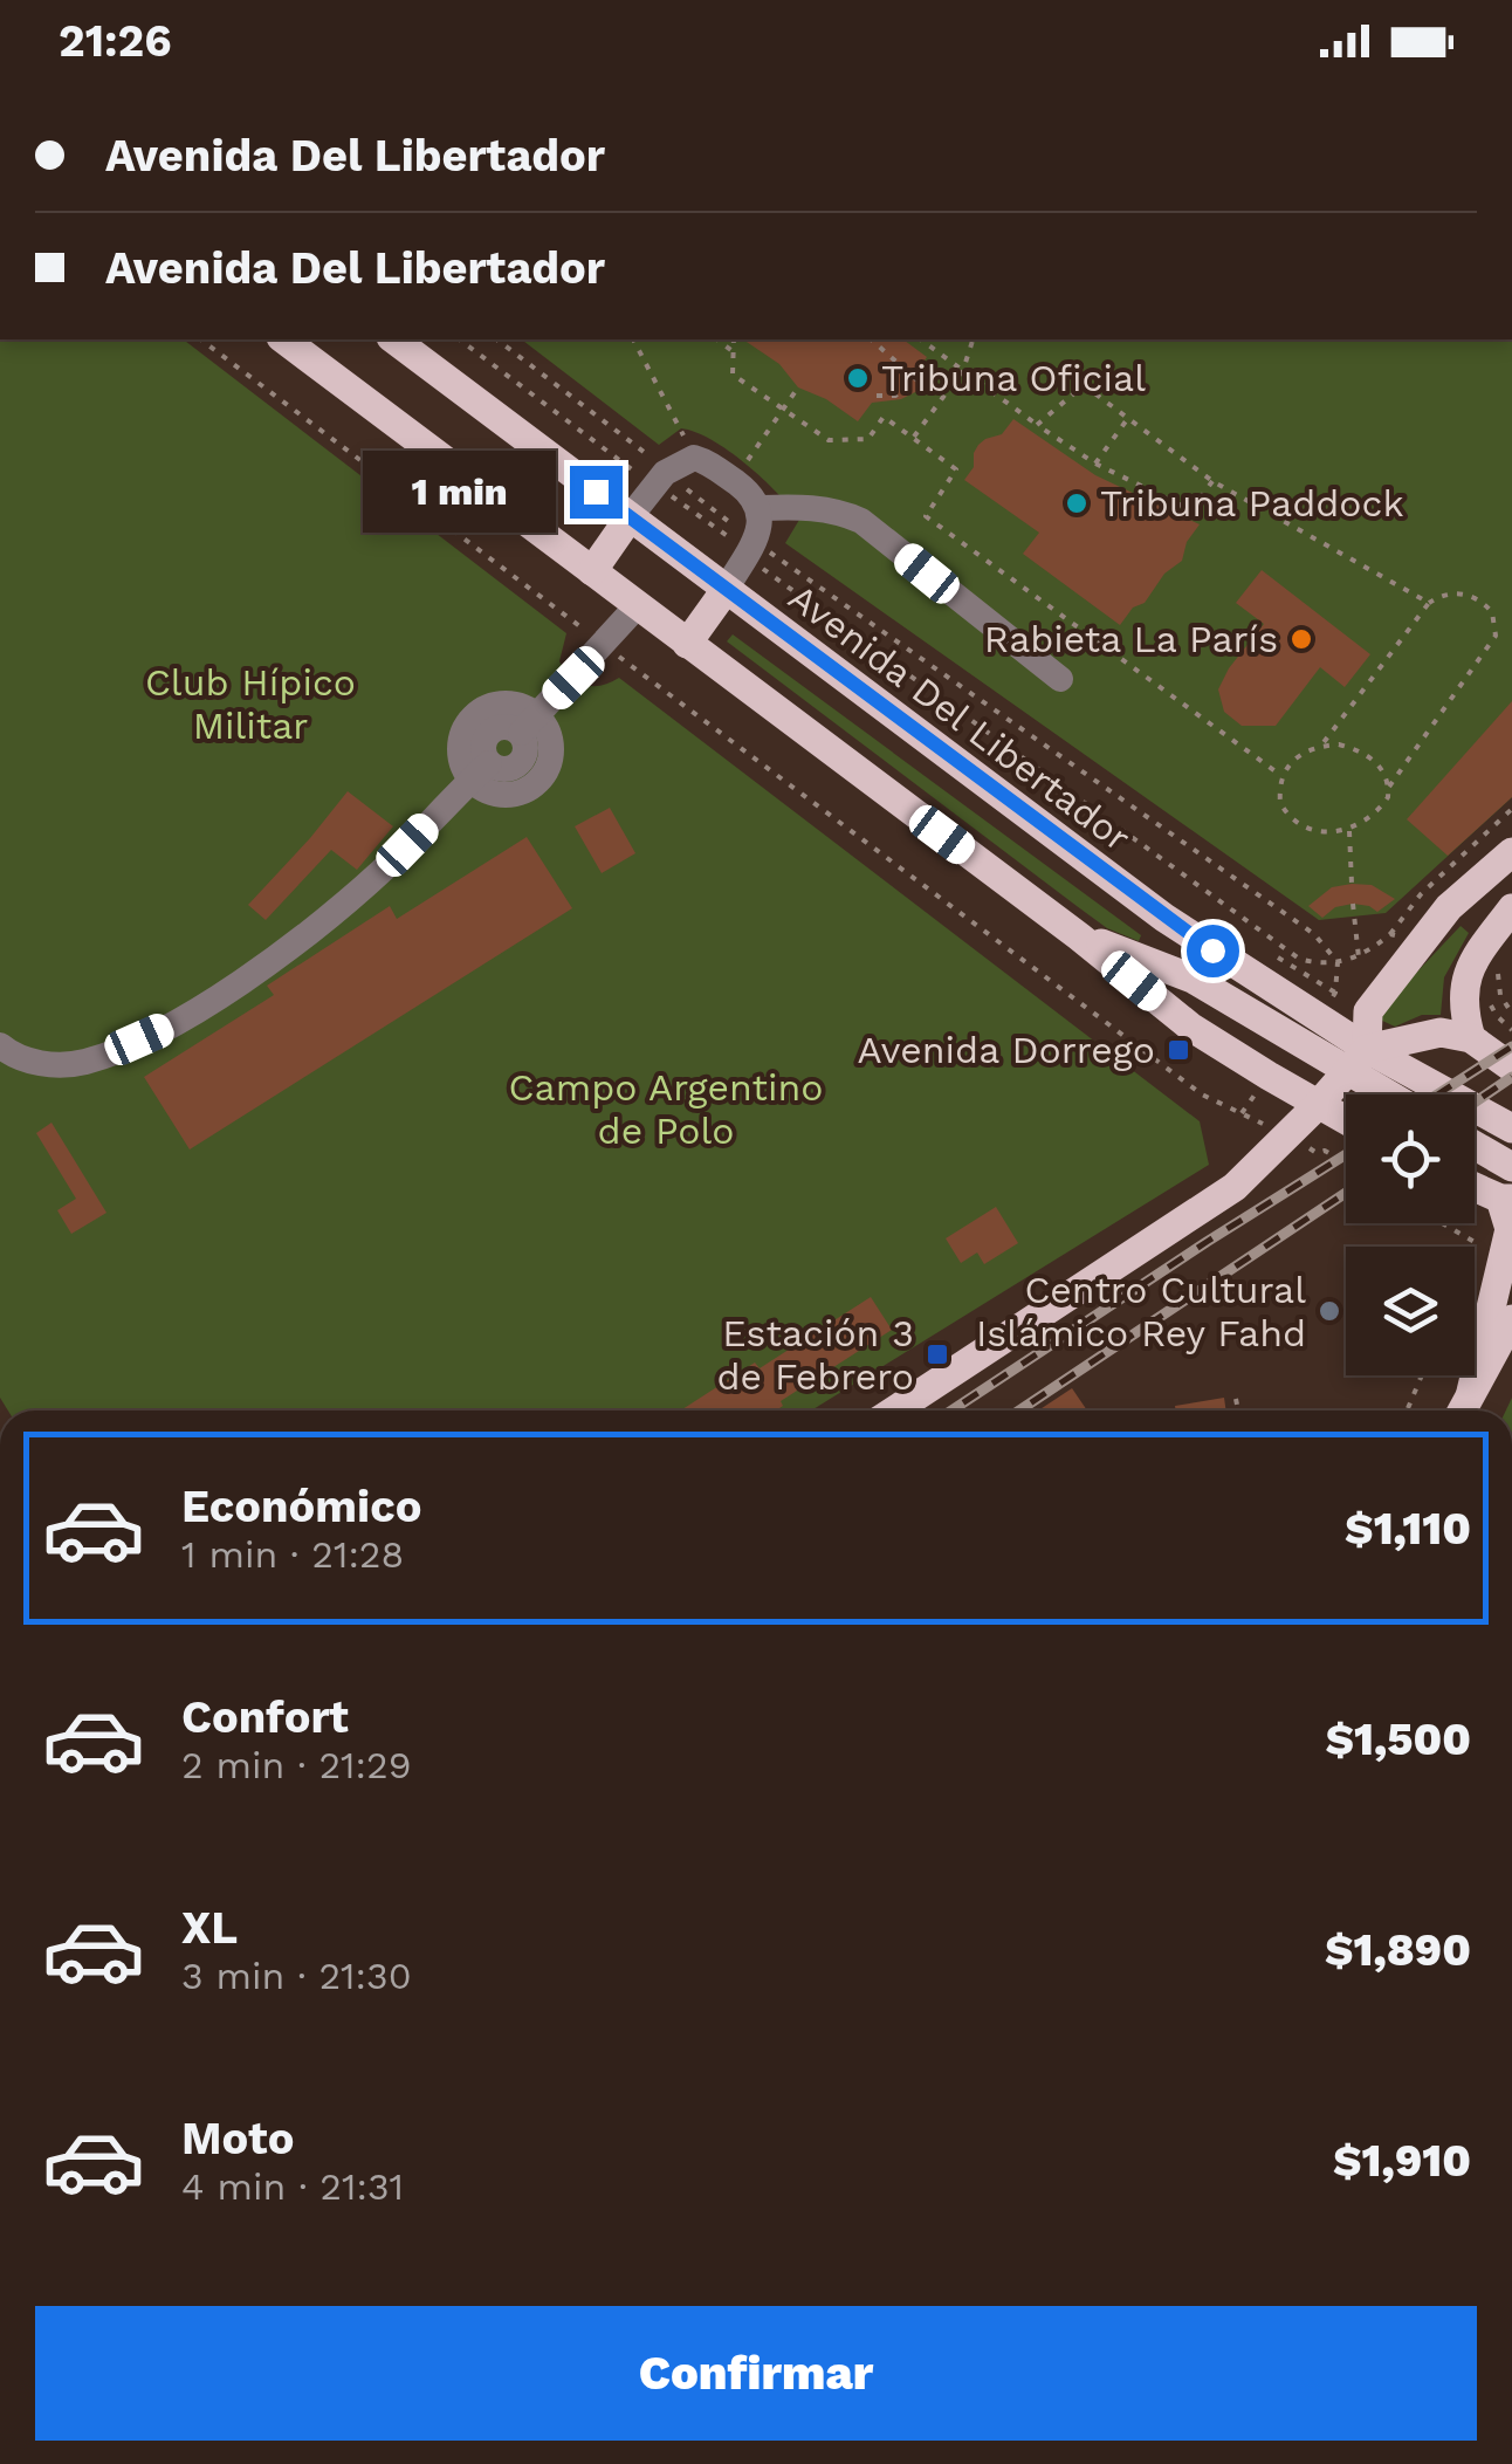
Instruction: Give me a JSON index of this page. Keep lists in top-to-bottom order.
{
  "streets": {
    "main road": ["Avenida Del Libertador"]
  },
  "parks": ["Club Hípico Militar", "Campo Argentino de Polo"],
  "places": {
    "other": [
      "Tribuna Oficial",
      "Tribuna Paddock",
      "Rabieta La París",
      "Centro Cultural Islámico Rey Fahd"
    ],
    "transit": ["Avenida Dorrego", "Estación 3 de Febrero"]
  },
  "page": {
    "status": "21:26",
    "banner": ["Avenida Del Libertador", "Avenida Del Libertador"],
    "bubble": "1 min",
    "list": [
      {
        "name": "Económico",
        "note": "1 min · 21:28",
        "value": "$1,110"
      },
      {
        "name": "Confort",
        "note": "2 min · 21:29",
        "value": "$1,500"
      },
      {
        "name": "XL",
        "note": "3 min · 21:30",
        "value": "$1,890"
      },
      {
        "name": "Moto",
        "note": "4 min · 21:31",
        "value": "$1,910"
      }
    ],
    "buttons": "Confirmar"
  }
}
